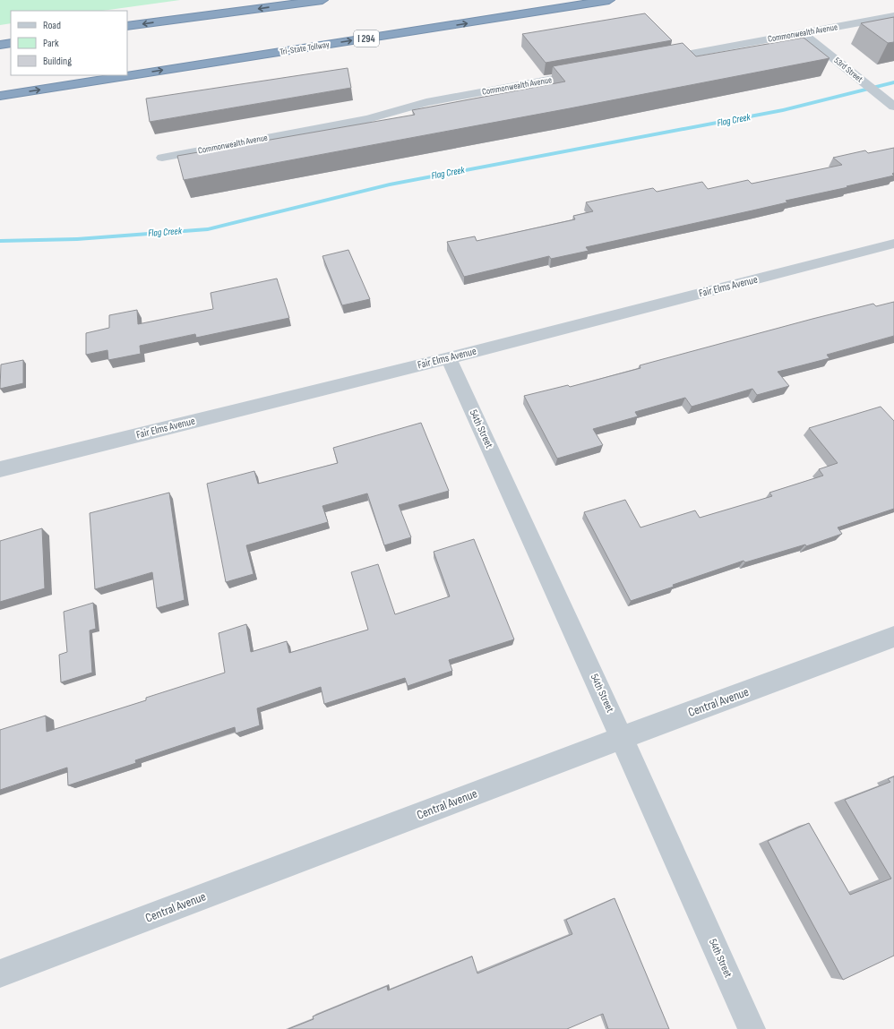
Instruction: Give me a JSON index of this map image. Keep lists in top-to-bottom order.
{
  "streets": {
    "highway": ["I 294", "Tri-State Tollway"],
    "street": [
      "Commonwealth Avenue",
      "53rd Street",
      "Fair Elms Avenue",
      "54th Street",
      "Central Avenue"
    ]
  },
  "crossings": [
    ["Commonwealth Avenue", "53rd Street"],
    ["Fair Elms Avenue", "54th Street"],
    ["54th Street", "Central Avenue"]
  ],
  "water": ["Flag Creek"],
  "legend": ["Road", "Park", "Building"]
}
